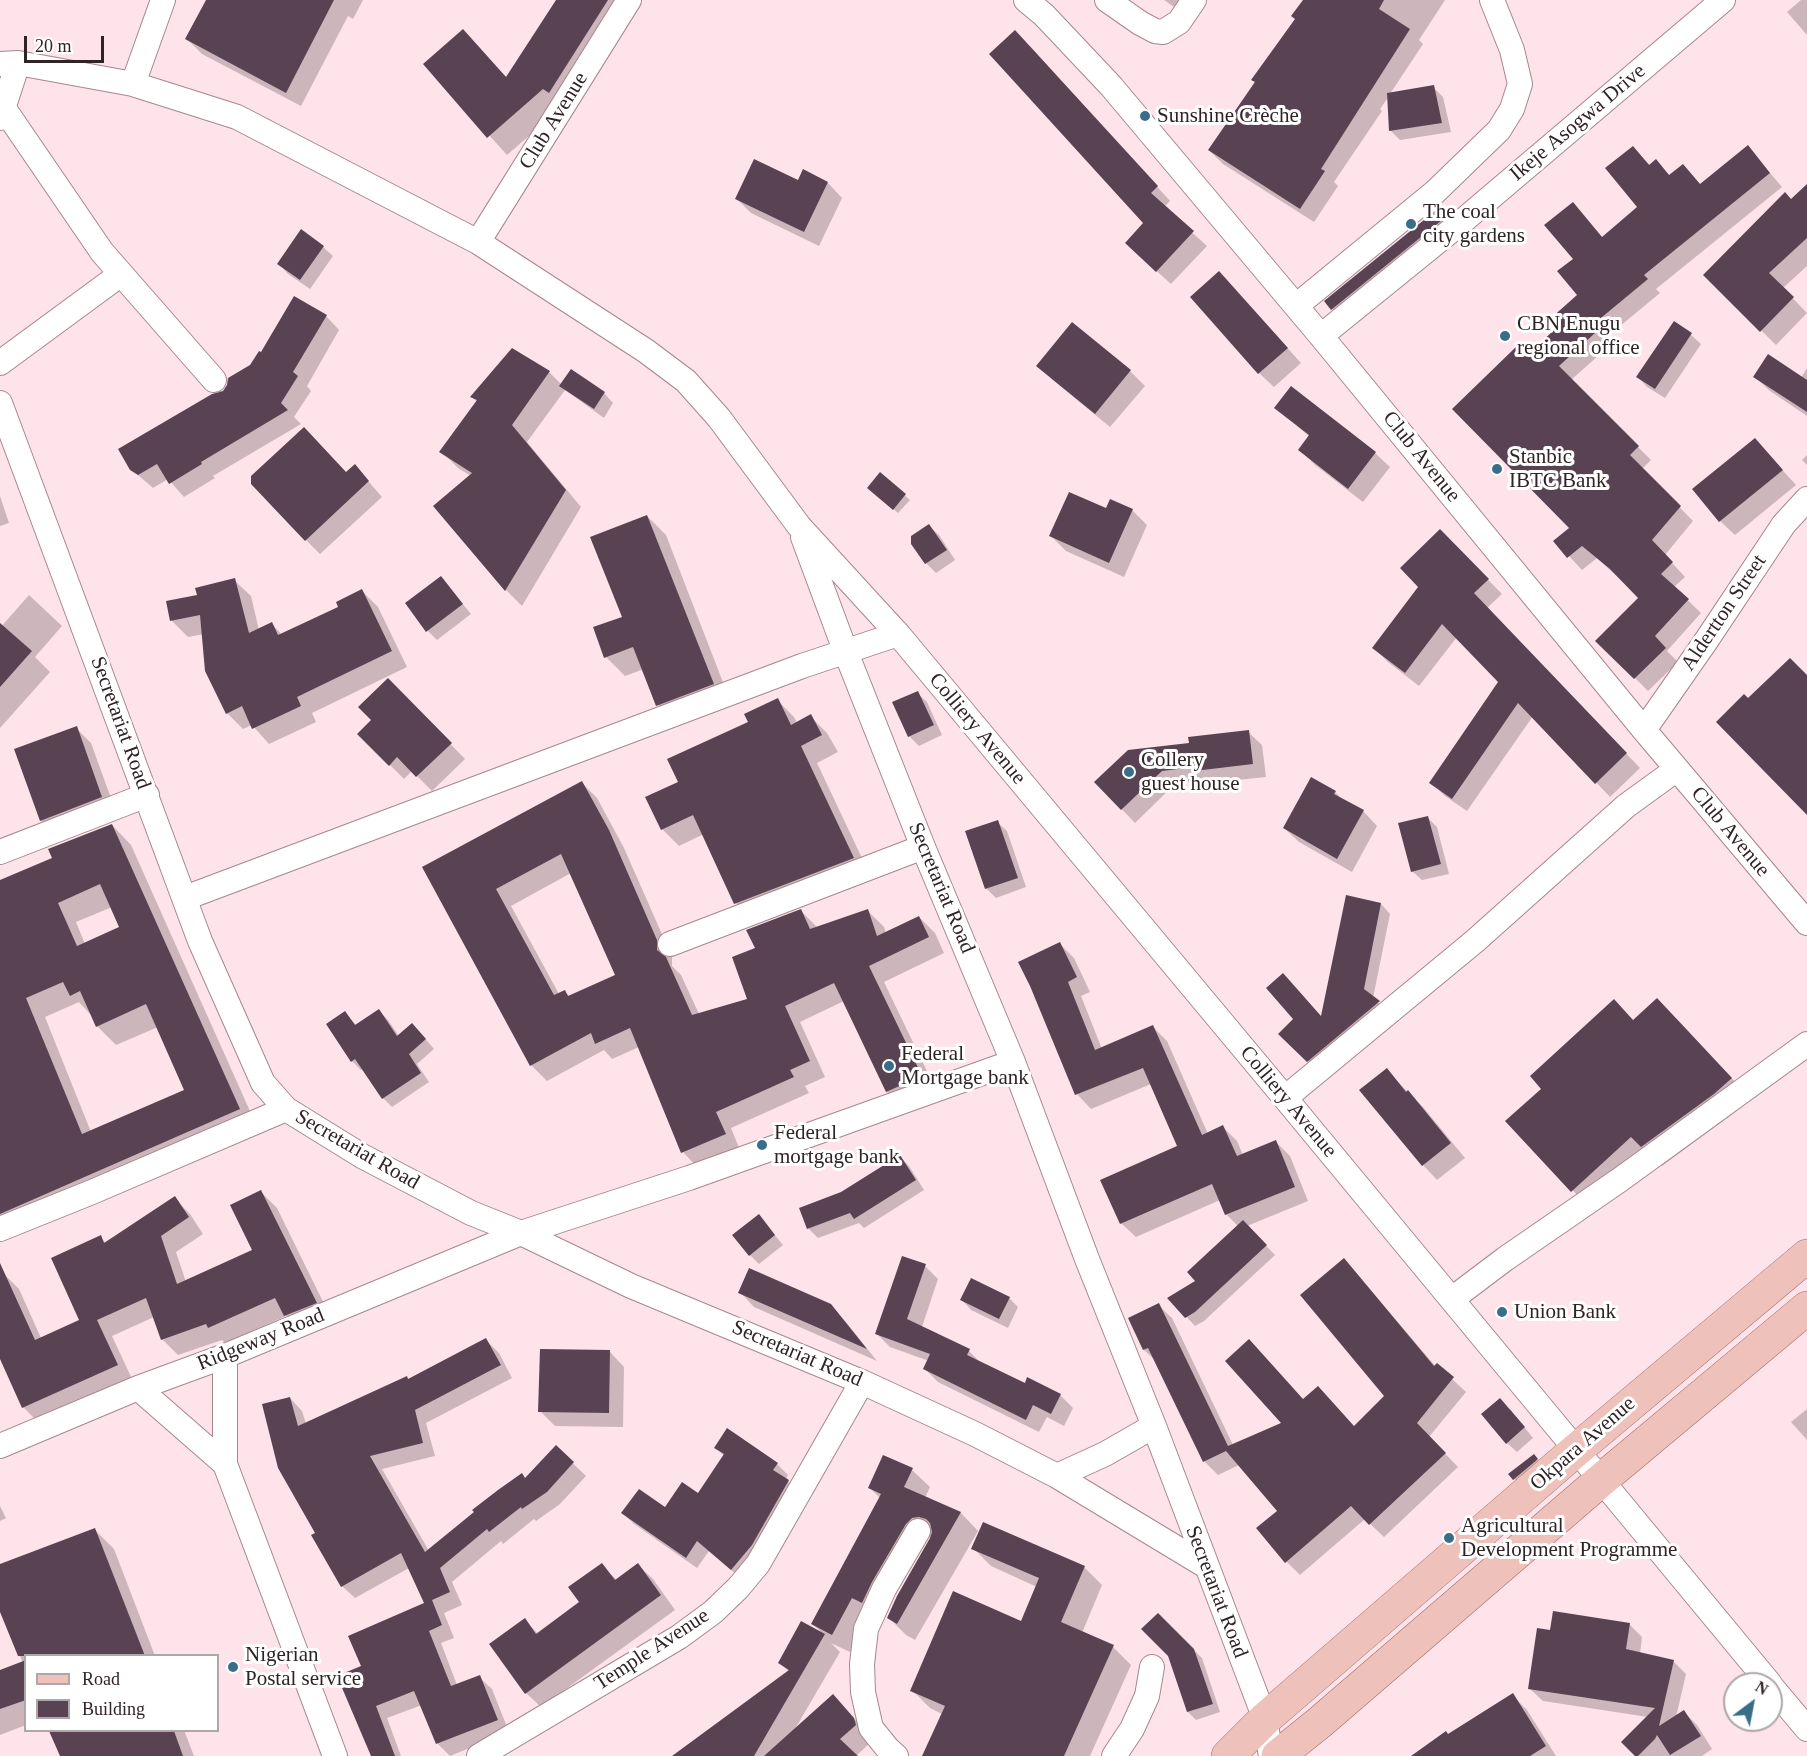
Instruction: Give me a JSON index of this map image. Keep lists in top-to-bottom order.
{
  "streets": {
    "main road": ["Okpara Avenue"],
    "street": [
      "Club Avenue",
      "Ikeje Asogwa Drive",
      "Aldertton Street",
      "Secretariat Road",
      "Colliery Avenue",
      "Ridgeway Road",
      "Temple Avenue"
    ]
  },
  "crossings": [
    ["Club Avenue", "Ikeje Asogwa Drive"],
    ["Club Avenue", "Aldertton Street"],
    ["Secretariat Road", "Colliery Avenue"],
    ["Secretariat Road", "Ridgeway Road"],
    ["Secretariat Road", "Okpara Avenue"],
    ["Secretariat Road", "Temple Avenue"],
    ["Colliery Avenue", "Okpara Avenue"]
  ],
  "places": [
    "Sunshine Crèche",
    "The coal city gardens",
    "CBN Enugu regional office",
    "Stanbic IBTC Bank",
    "Collery guest house",
    "Federal Mortgage bank",
    "Federal mortgage bank",
    "Union Bank",
    "Agricultural Development Programme",
    "Nigerian Postal service"
  ],
  "legend": ["Road", "Building"],
  "scale_bar": "20 m",
  "north": "top right"
}
